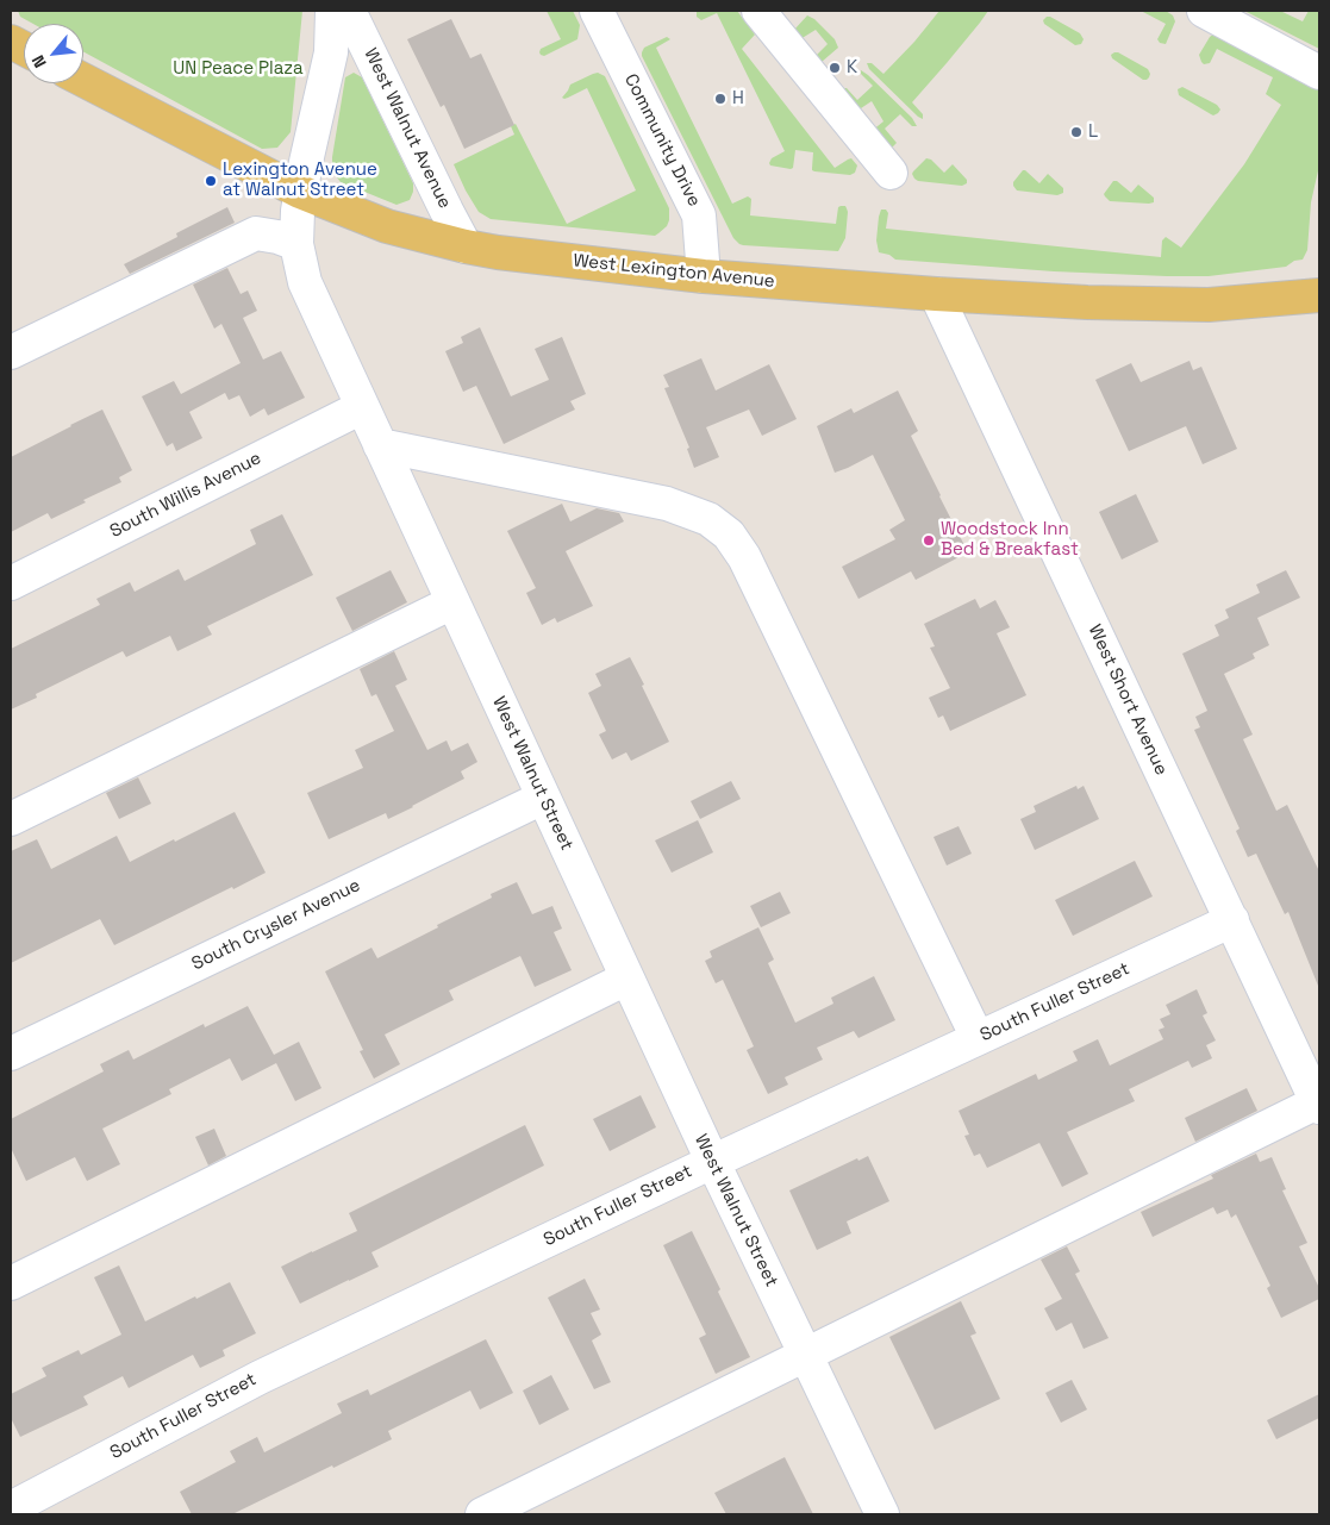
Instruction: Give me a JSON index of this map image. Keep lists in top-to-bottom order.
{
  "streets": {
    "main road": ["West Lexington Avenue"],
    "street": [
      "West Walnut Avenue",
      "Community Drive",
      "South Willis Avenue",
      "West Short Avenue",
      "West Walnut Street",
      "South Crysler Avenue",
      "South Fuller Street"
    ]
  },
  "crossings": [
    ["West Walnut Avenue", "West Lexington Avenue"],
    ["Community Drive", "West Lexington Avenue"],
    ["West Lexington Avenue", "West Short Avenue"],
    ["West Lexington Avenue", "West Walnut Street"],
    ["South Willis Avenue", "West Walnut Street"],
    ["West Short Avenue", "South Fuller Street"],
    ["West Walnut Street", "South Crysler Avenue"],
    ["West Walnut Street", "South Fuller Street"]
  ],
  "parks": ["UN Peace Plaza"],
  "places": [
    "K",
    "H",
    "L",
    "Lexington Avenue at Walnut Street",
    "Woodstock Inn Bed & Breakfast"
  ],
  "north": "bottom left"
}
